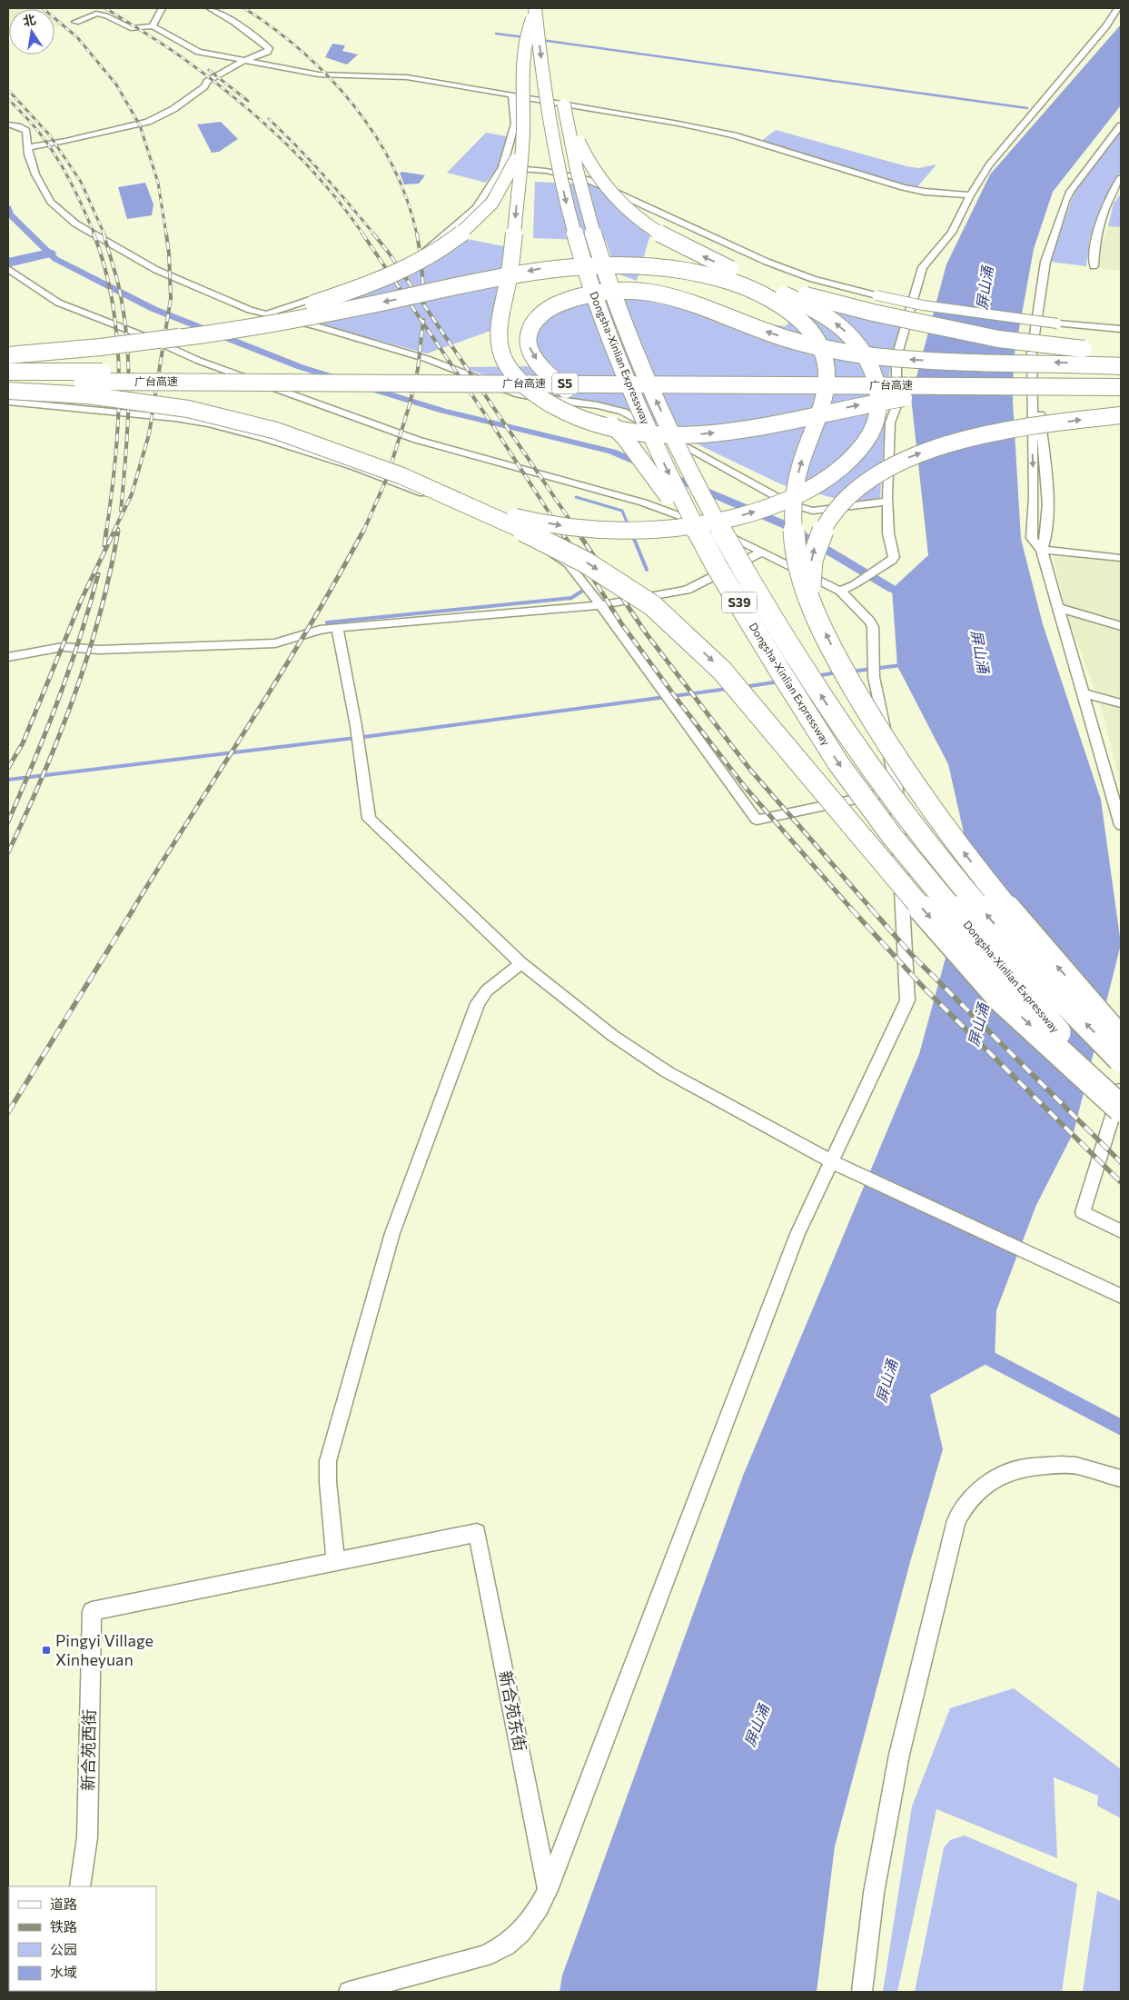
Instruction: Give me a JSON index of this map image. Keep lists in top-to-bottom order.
{
  "streets": {
    "highway": [
      "Dongsha-Xinlian Expressway",
      "广台高速",
      "S5",
      "S39"
    ],
    "street": ["新合苑东街", "新合苑西街"]
  },
  "crossings": [
    ["新合苑东街", "新合苑西街"]
  ],
  "water": ["屏山涌"],
  "places": {
    "transit": ["Pingyi Village Xinheyuan"]
  },
  "legend": [
    "道路",
    "铁路",
    "公园",
    "水域"
  ],
  "north": "top"
}
